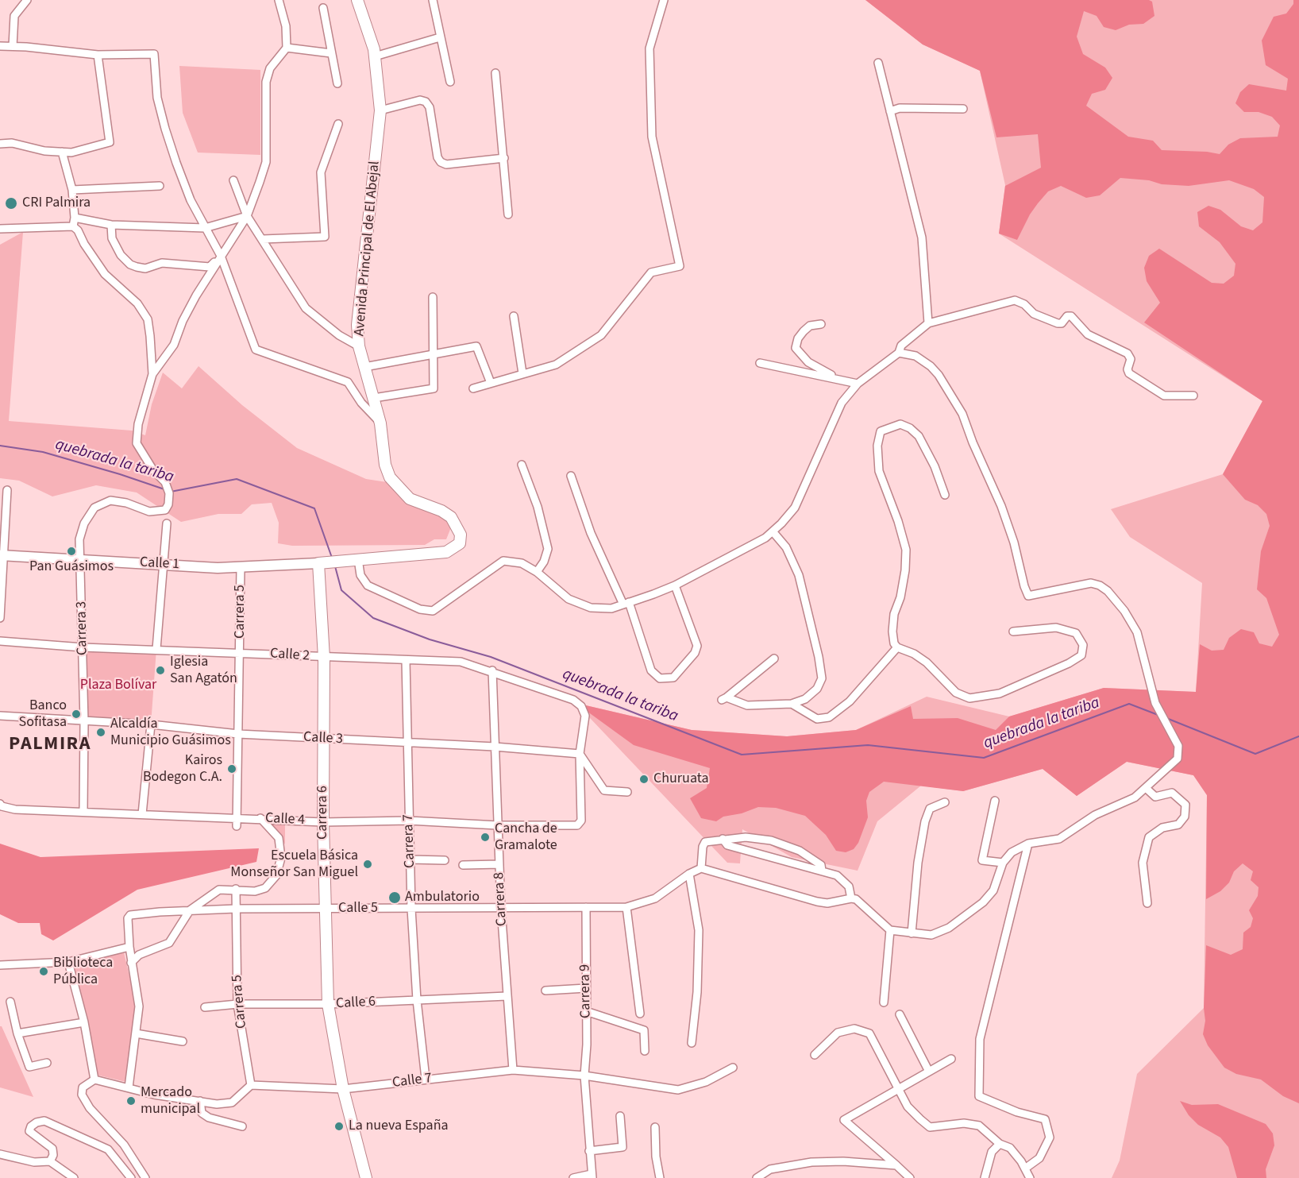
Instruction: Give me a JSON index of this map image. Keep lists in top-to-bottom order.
{
  "streets": {
    "main road": ["Avenida Principal de El Abejal", "Carrera 6"],
    "street": [
      "Calle 1",
      "Carrera 5",
      "Carrera 3",
      "Calle 2",
      "Calle 3",
      "Calle 4",
      "Carrera 7",
      "Carrera 8",
      "Calle 5",
      "Carrera 9",
      "Calle 6",
      "Calle 7"
    ]
  },
  "crossings": [
    ["Avenida Principal de El Abejal", "Calle 1"],
    ["Avenida Principal de El Abejal", "Carrera 6"],
    ["Calle 1", "Carrera 5"],
    ["Calle 1", "Carrera 3"],
    ["Calle 1", "Carrera 6"],
    ["Carrera 5", "Calle 2"],
    ["Carrera 5", "Calle 3"],
    ["Carrera 5", "Calle 4"],
    ["Carrera 5", "Calle 5"],
    ["Carrera 5", "Calle 6"],
    ["Carrera 5", "Calle 7"],
    ["Carrera 3", "Calle 2"],
    ["Carrera 3", "Calle 3"],
    ["Carrera 3", "Calle 4"],
    ["Calle 2", "Calle 3"],
    ["Calle 2", "Carrera 6"],
    ["Calle 2", "Calle 4"],
    ["Calle 2", "Carrera 7"],
    ["Calle 2", "Carrera 8"],
    ["Calle 3", "Carrera 6"],
    ["Calle 3", "Calle 4"],
    ["Calle 3", "Carrera 7"],
    ["Calle 3", "Carrera 8"],
    ["Carrera 6", "Calle 4"],
    ["Carrera 6", "Calle 5"],
    ["Carrera 6", "Calle 6"],
    ["Carrera 6", "Calle 7"],
    ["Calle 4", "Carrera 7"],
    ["Calle 4", "Carrera 8"],
    ["Carrera 7", "Calle 5"],
    ["Carrera 7", "Calle 6"],
    ["Carrera 7", "Calle 7"],
    ["Carrera 8", "Calle 5"],
    ["Carrera 8", "Calle 6"],
    ["Carrera 8", "Calle 7"],
    ["Calle 5", "Carrera 9"],
    ["Carrera 9", "Calle 7"]
  ],
  "districts": ["PALMIRA"],
  "water": ["quebrada la tariba"],
  "parks": ["Plaza Bolívar"],
  "places": [
    "CRI Palmira",
    "Pan Guásimos",
    "Iglesia San Agatón",
    "Banco Sofitasa",
    "Alcaldía Municipio Guásimos",
    "Kairos Bodegon C.A.",
    "Churuata",
    "Cancha de Gramalote",
    "Escuela Básica Monseñor San Miguel",
    "Ambulatorio",
    "Biblioteca Pública",
    "Mercado municipal",
    "La nueva España"
  ]
}
